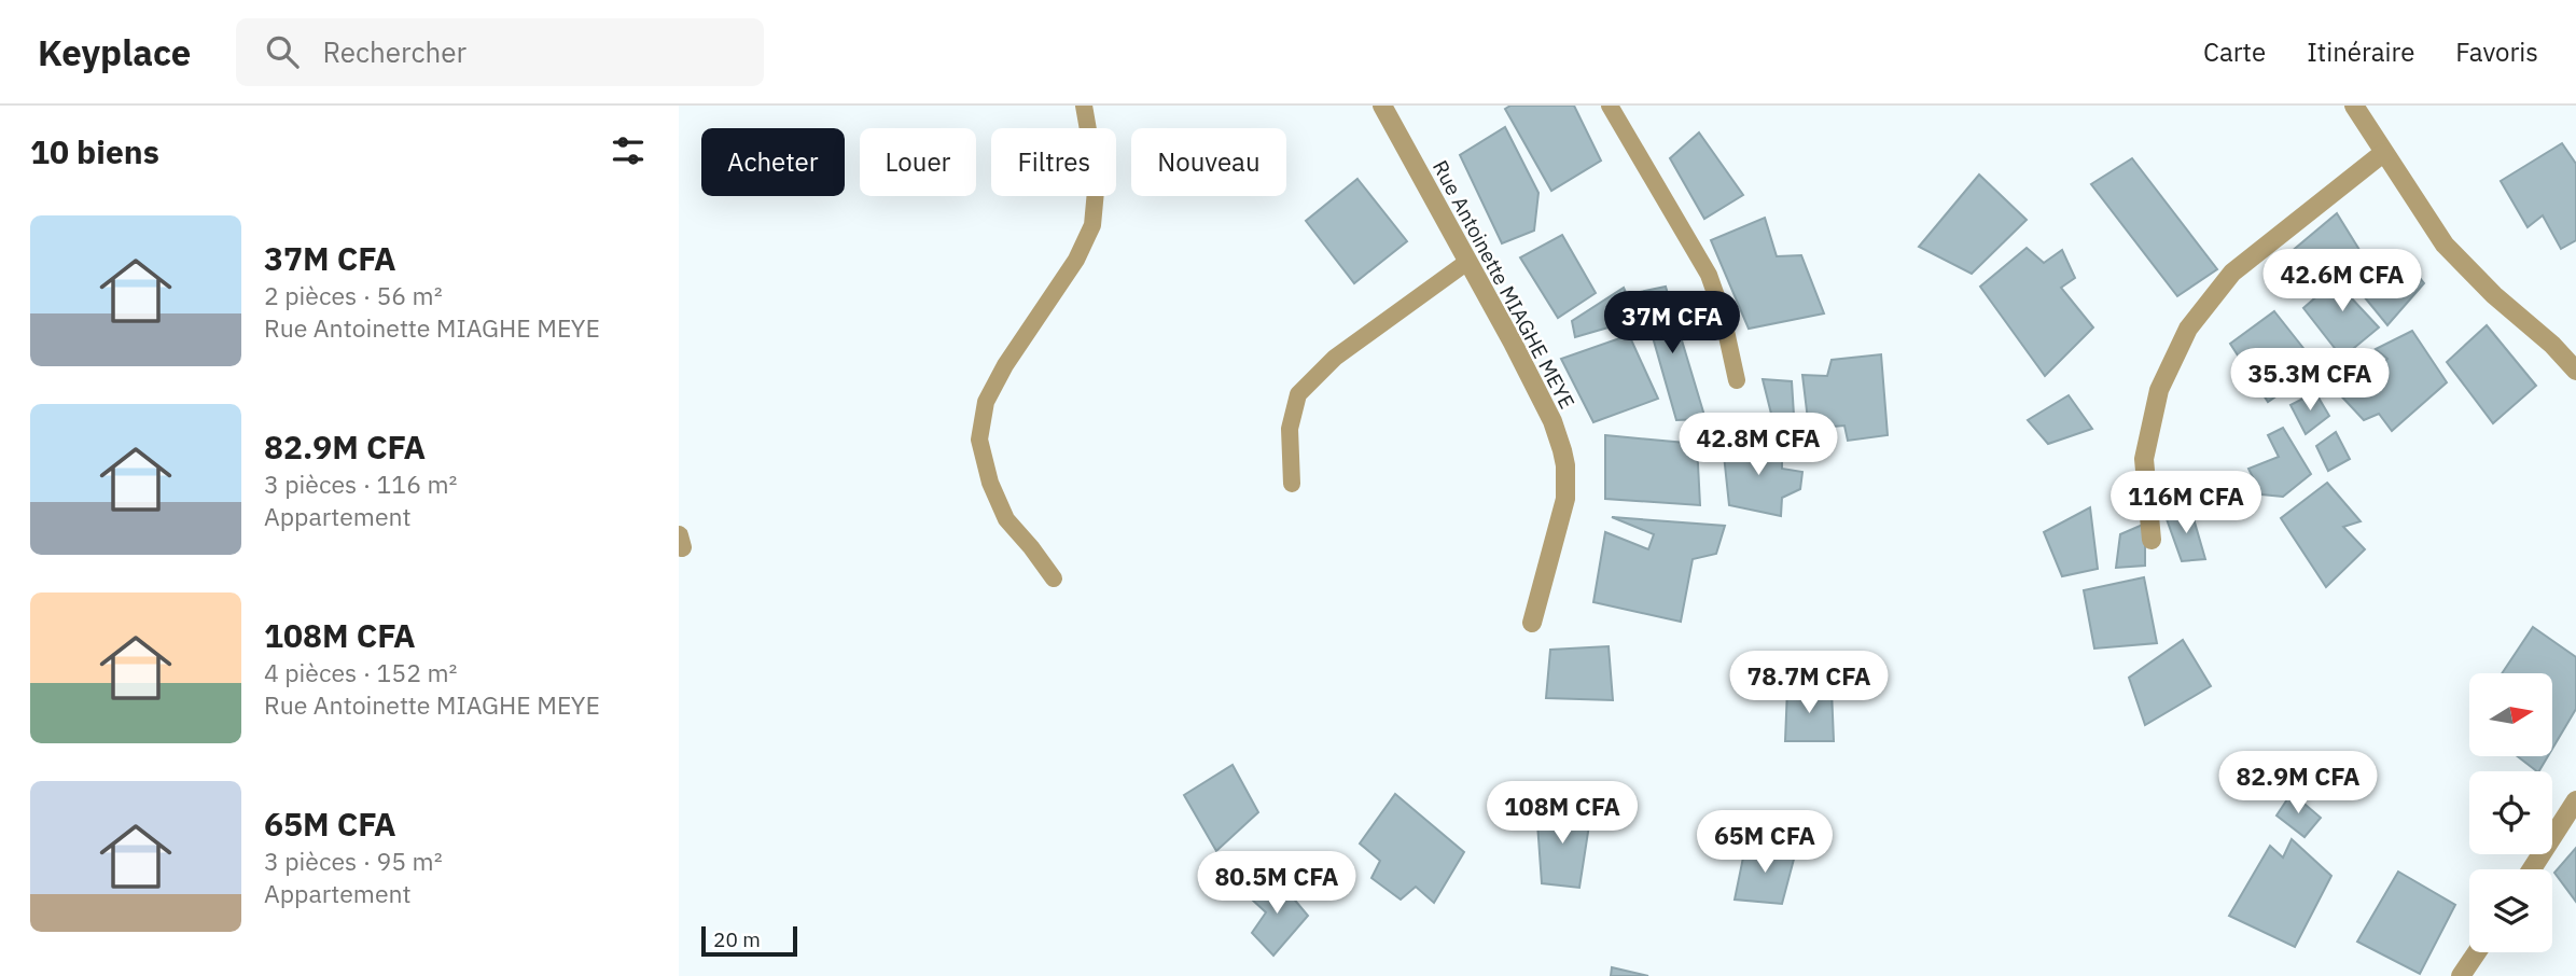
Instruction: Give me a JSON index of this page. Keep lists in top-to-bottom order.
{
  "streets": {
    "street": ["Rue Antoinette MIAGHE MEYE"]
  },
  "scale_bar": "20 m",
  "north": "right",
  "page": {
    "header": "Keyplace",
    "search": "Rechercher",
    "nav": ["Carte", "Itinéraire", "Favoris"],
    "heading": "10 biens",
    "chip": [
      "Acheter",
      "Louer",
      "Filtres",
      "Nouveau"
    ],
    "list": [
      {
        "name": "37M CFA",
        "note": "2 pièces · 56 m² · Rue Antoinette MIAGHE MEYE"
      },
      {
        "name": "82.9M CFA",
        "note": "3 pièces · 116 m² · Appartement"
      },
      {
        "name": "108M CFA",
        "note": "4 pièces · 152 m² · Rue Antoinette MIAGHE MEYE"
      },
      {
        "name": "65M CFA",
        "note": "3 pièces · 95 m² · Appartement"
      }
    ],
    "price": [
      "42.6M CFA",
      "37M CFA",
      "35.3M CFA",
      "42.8M CFA",
      "116M CFA",
      "78.7M CFA",
      "82.9M CFA",
      "108M CFA",
      "65M CFA",
      "80.5M CFA"
    ],
    "scale": "20 m"
  }
}
